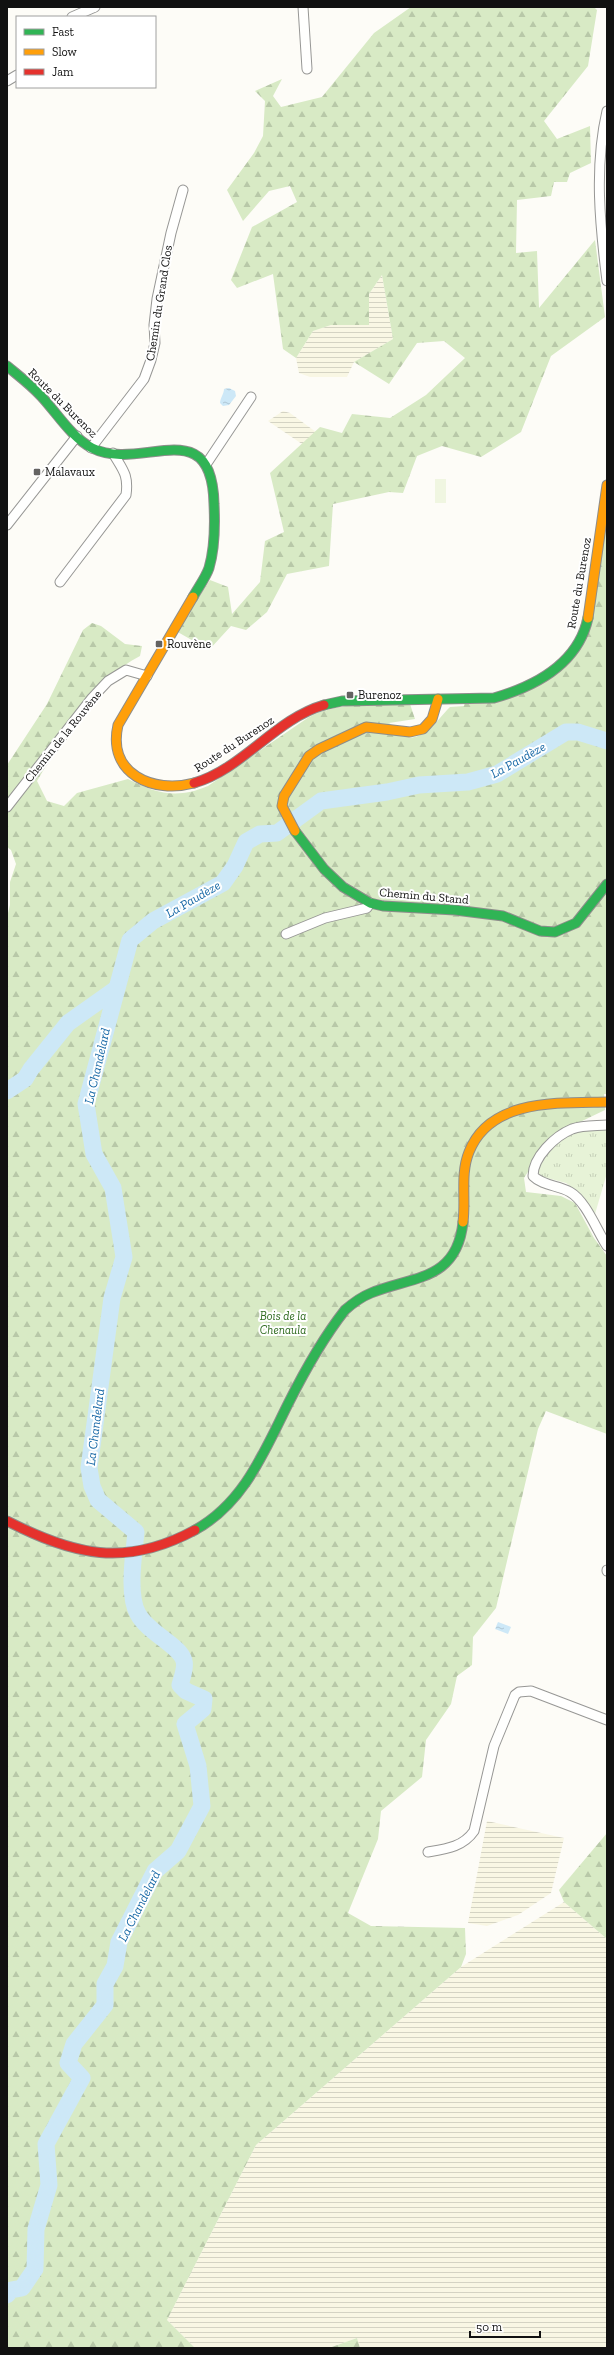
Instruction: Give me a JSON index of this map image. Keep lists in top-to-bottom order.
{
  "streets": {
    "street": [
      "Chemin du Grand Clos",
      "Route du Burenoz",
      "Chemin de la Rouvène",
      "Chemin du Stand"
    ]
  },
  "crossings": [
    ["Chemin du Grand Clos", "Route du Burenoz"],
    ["Route du Burenoz", "Chemin de la Rouvène"],
    ["Route du Burenoz", "Chemin du Stand"]
  ],
  "water": ["La Paudèze", "La Chandelard"],
  "parks": ["Bois de la Chenaula"],
  "places": {
    "transit": ["Malavaux", "Rouvène", "Burenoz"]
  },
  "legend": ["Fast", "Slow", "Jam"],
  "scale_bar": "50 m"
}
